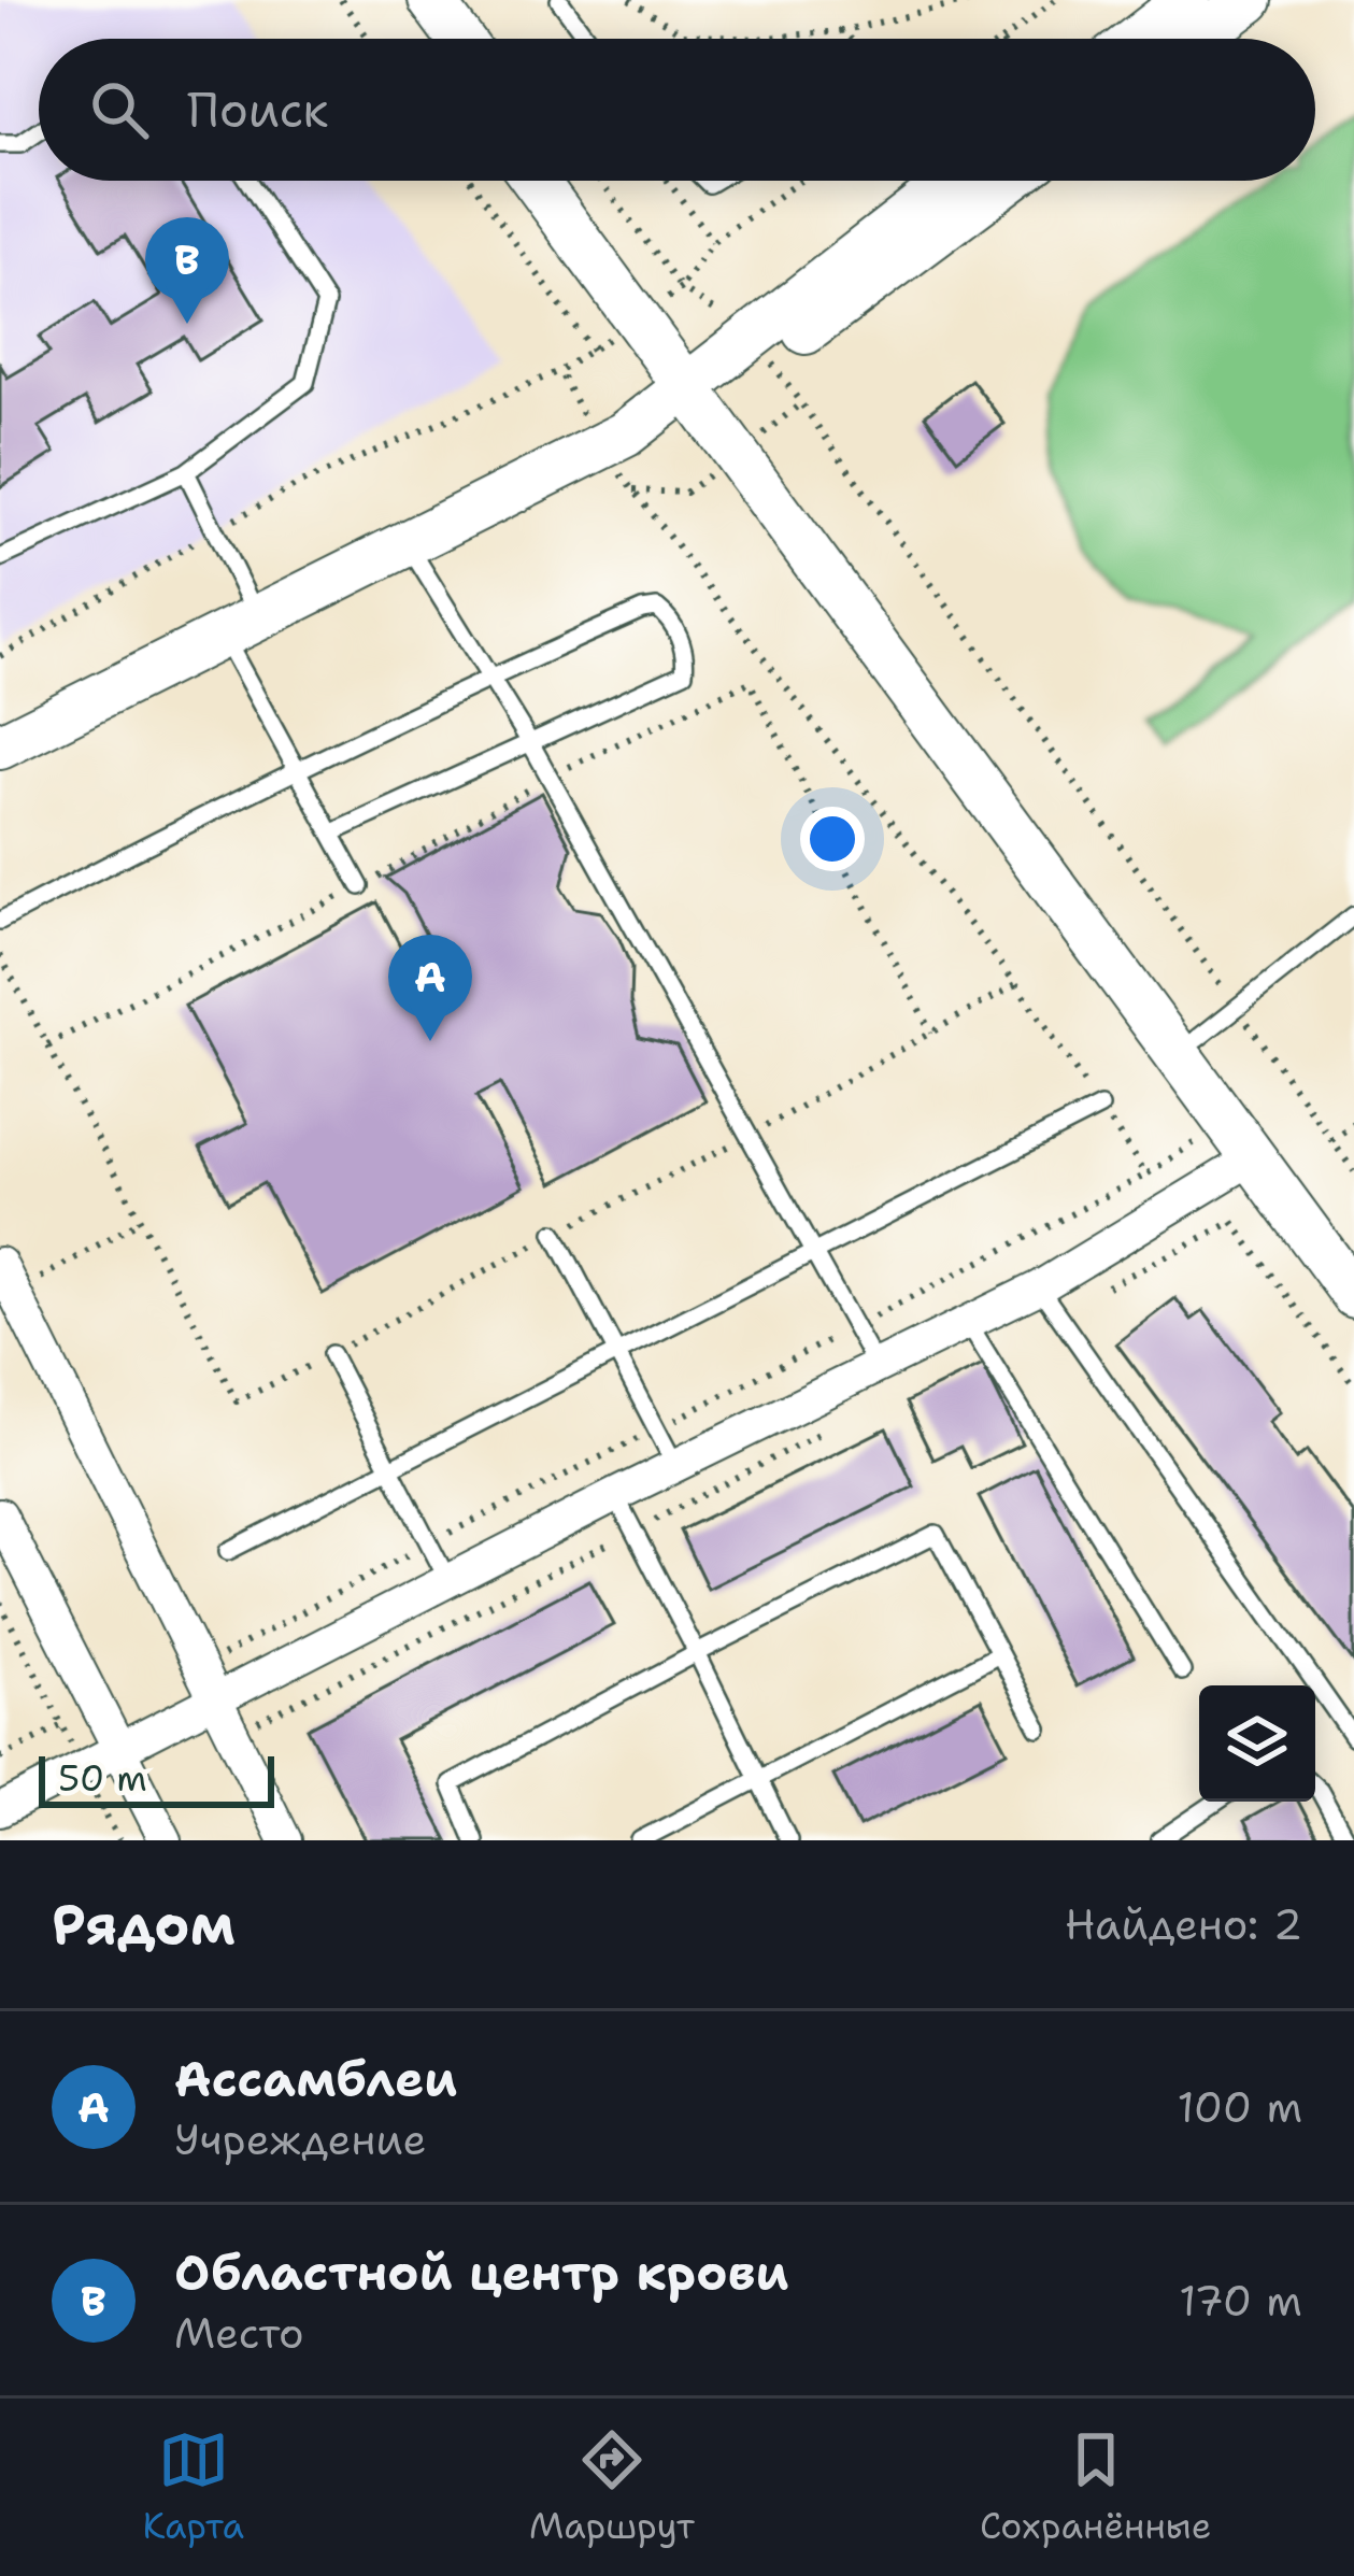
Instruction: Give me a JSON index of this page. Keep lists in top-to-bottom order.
{
  "scale_bar": "50 m",
  "page": {
    "search": "Поиск",
    "pins": ["B", "A"],
    "scale": "50 m",
    "heading": ["Рядом", "Найдено: 2"],
    "list": [
      {
        "mark": "A",
        "name": "Ассамблеи",
        "note": "Учреждение",
        "value": "100 m"
      },
      {
        "mark": "B",
        "name": "Областной центр крови",
        "note": "Место",
        "value": "170 m"
      }
    ],
    "nav": ["Карта", "Маршрут", "Сохранённые"]
  }
}
